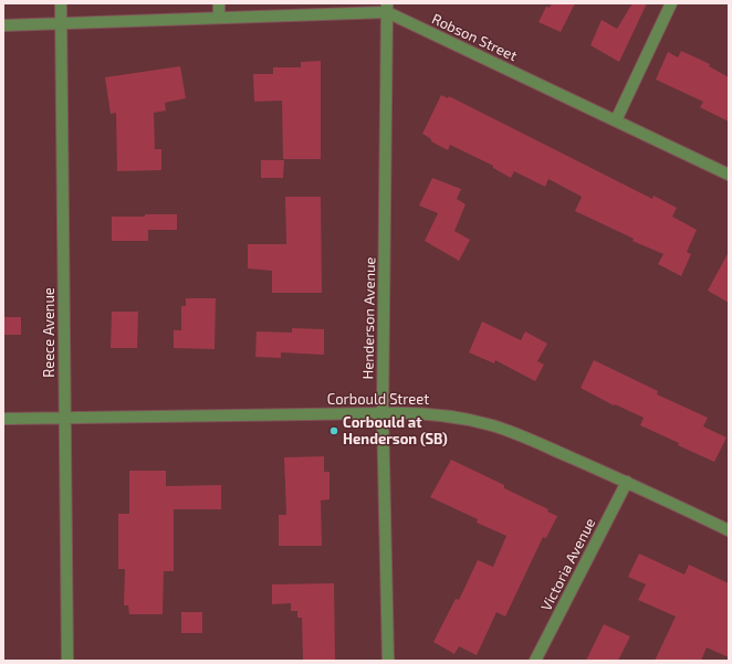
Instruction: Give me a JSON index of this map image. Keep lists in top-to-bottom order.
{
  "streets": {
    "street": [
      "Robson Street",
      "Henderson Avenue",
      "Reece Avenue",
      "Corbould Street",
      "Victoria Avenue"
    ]
  },
  "crossings": [
    ["Robson Street", "Henderson Avenue"],
    ["Robson Street", "Reece Avenue"],
    ["Henderson Avenue", "Corbould Street"],
    ["Reece Avenue", "Corbould Street"],
    ["Corbould Street", "Victoria Avenue"]
  ],
  "places": ["Corbould at Henderson (SB)"]
}
